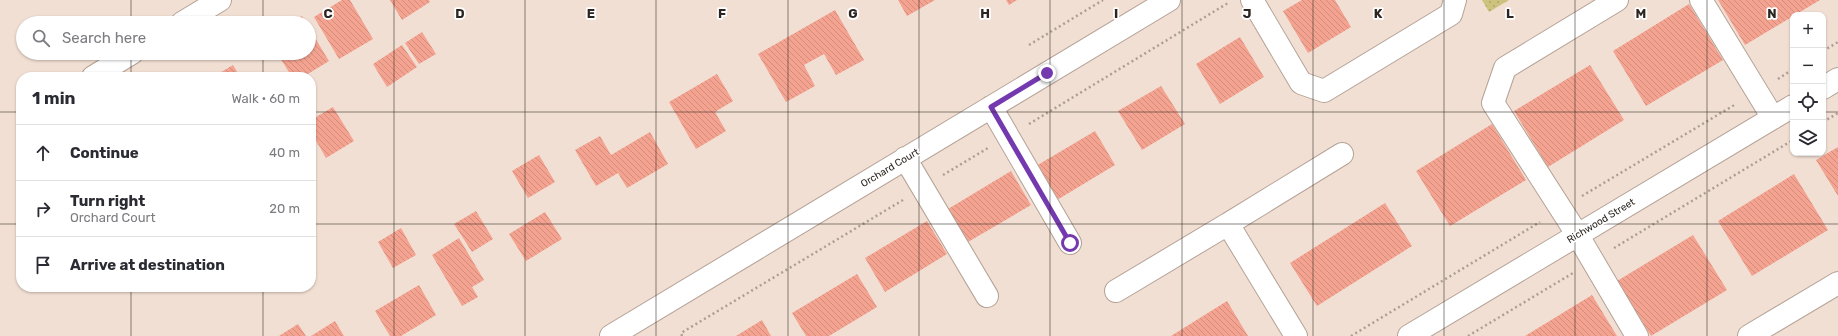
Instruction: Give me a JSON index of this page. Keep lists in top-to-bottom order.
{
  "streets": {
    "street": ["Orchard Court", "Richwood Street"]
  },
  "page": {
    "map_buttons": ["+", "−"],
    "search": "Search here",
    "heading": ["1 min", "Walk · 60 m"],
    "list": [
      ["Continue", "40 m"],
      ["Turn right", "Orchard Court", "20 m"],
      "Arrive at destination"
    ]
  },
  "grid": {
    "columns": [
      "C",
      "D",
      "E",
      "F",
      "G",
      "H",
      "I",
      "J",
      "K",
      "L",
      "M",
      "N"
    ]
  }
}
